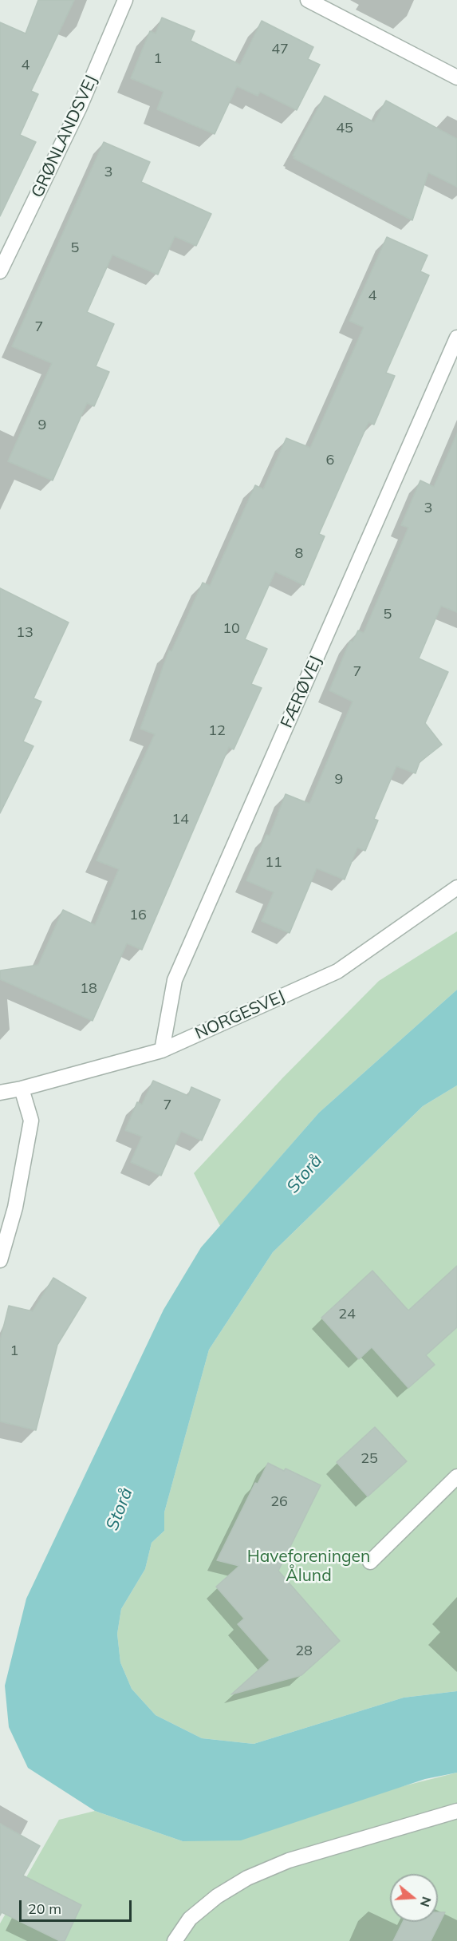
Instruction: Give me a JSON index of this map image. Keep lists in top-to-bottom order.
{
  "streets": {
    "street": ["GRØNLANDSVEJ", "FÆRØVEJ", "NORGESVEJ"]
  },
  "crossings": [
    ["FÆRØVEJ", "NORGESVEJ"]
  ],
  "water": ["Storå"],
  "parks": ["Haveforeningen Ålund"],
  "house_numbers": [
    "47",
    "1",
    "4",
    "45",
    "3",
    "5",
    "4",
    "7",
    "9",
    "6",
    "3",
    "8",
    "5",
    "10",
    "13",
    "7",
    "12",
    "9",
    "14",
    "11",
    "16",
    "18",
    "7",
    "24",
    "1",
    "25",
    "26",
    "28"
  ],
  "scale_bar": "20 m",
  "north": "right"
}
